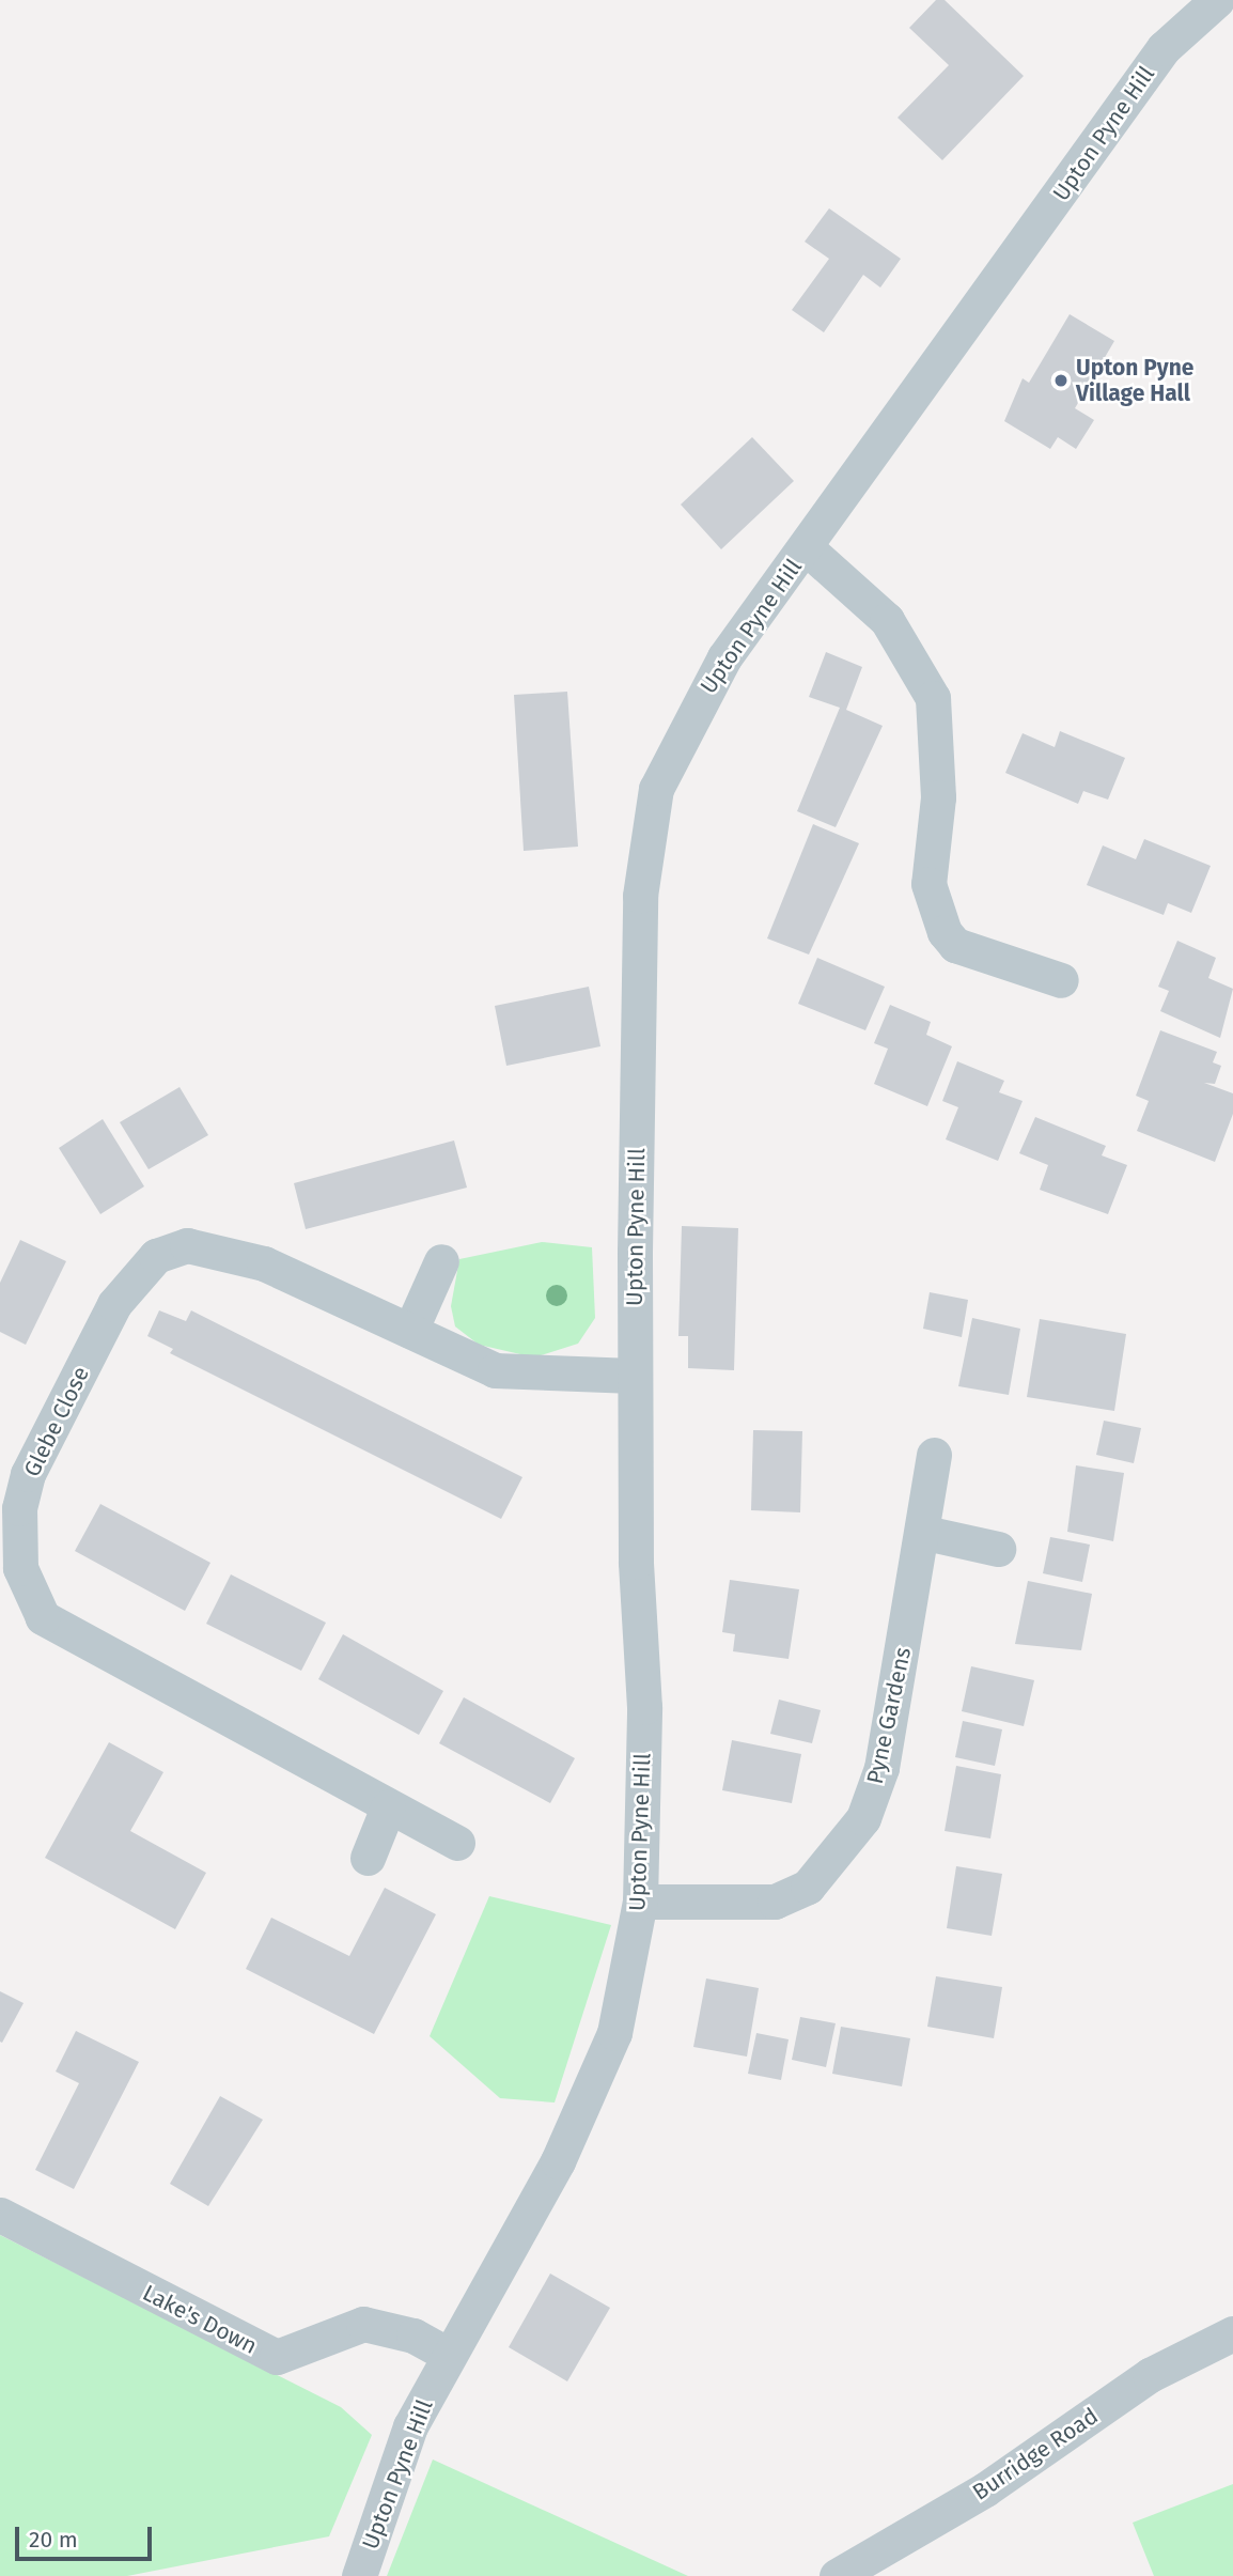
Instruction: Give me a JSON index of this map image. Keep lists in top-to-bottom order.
{
  "streets": {
    "street": [
      "Upton Pyne Hill",
      "Glebe Close",
      "Pyne Gardens",
      "Lake's Down",
      "Burridge Road"
    ]
  },
  "crossings": [
    ["Upton Pyne Hill", "Glebe Close"],
    ["Upton Pyne Hill", "Pyne Gardens"],
    ["Upton Pyne Hill", "Lake's Down"]
  ],
  "places": ["Upton Pyne Village Hall"],
  "scale_bar": "20 m"
}
